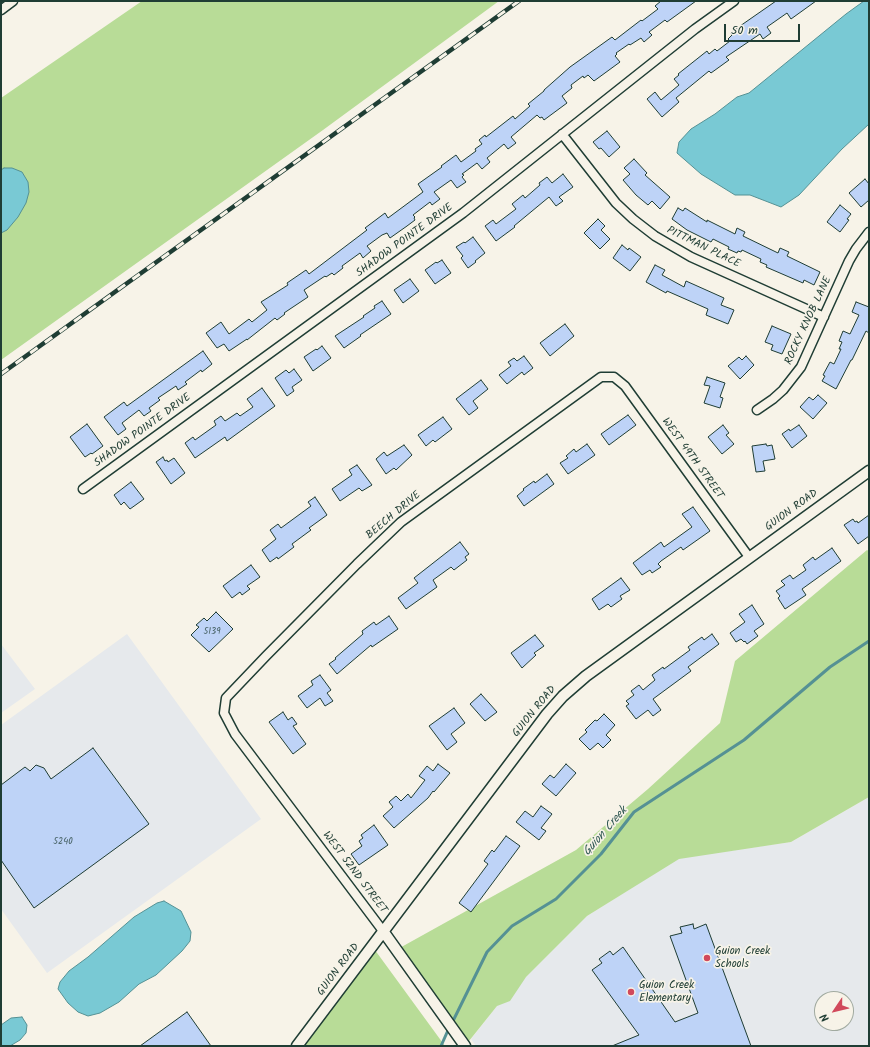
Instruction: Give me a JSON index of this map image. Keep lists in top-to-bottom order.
{
  "streets": {
    "street": [
      "SHADOW POINTE DRIVE",
      "PITTMAN PLACE",
      "ROCKY KNOB LANE",
      "WEST 49TH STREET",
      "GUION ROAD",
      "BEECH DRIVE",
      "WEST 52ND STREET"
    ]
  },
  "crossings": [
    ["SHADOW POINTE DRIVE", "PITTMAN PLACE"],
    ["PITTMAN PLACE", "ROCKY KNOB LANE"],
    ["WEST 49TH STREET", "GUION ROAD"],
    ["WEST 49TH STREET", "BEECH DRIVE"],
    ["GUION ROAD", "WEST 52ND STREET"],
    ["BEECH DRIVE", "WEST 52ND STREET"]
  ],
  "water": ["Guion Creek"],
  "places": ["Guion Creek Schools", "Guion Creek Elementary"],
  "house_numbers": ["5139", "5240"],
  "scale_bar": "50 m",
  "north": "bottom left"
}
